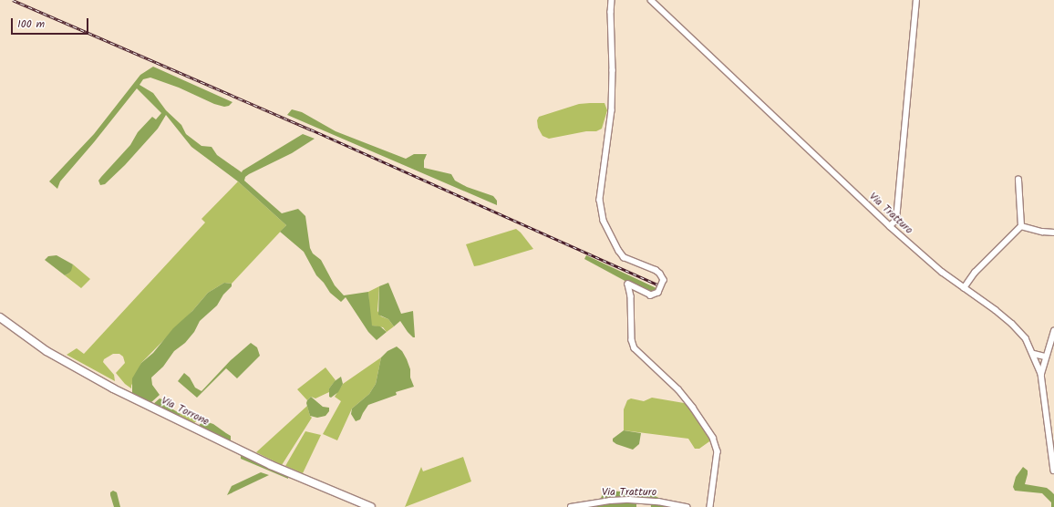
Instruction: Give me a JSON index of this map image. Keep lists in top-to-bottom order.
{
  "streets": {
    "main road": ["Via Torrone"],
    "street": ["Via Tratturo"]
  },
  "scale_bar": "100 m"
}
